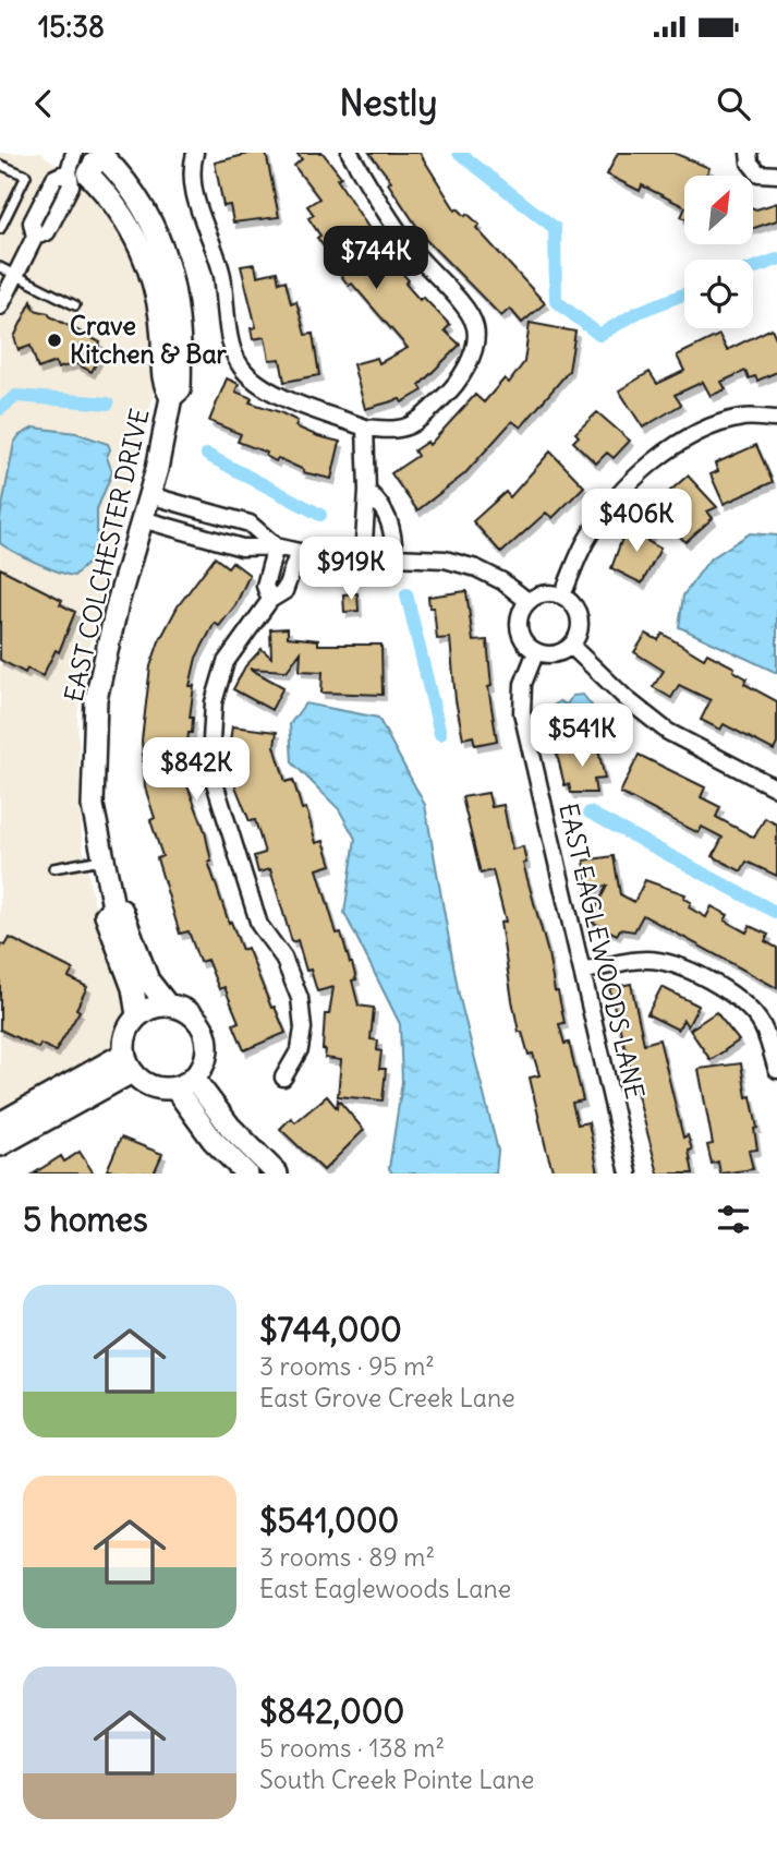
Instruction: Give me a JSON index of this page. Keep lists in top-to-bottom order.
{
  "streets": {
    "street": ["EAST COLCHESTER DRIVE", "EAST EAGLEWOODS LANE"]
  },
  "places": ["Crave Kitchen & Bar"],
  "north": "top right",
  "page": {
    "status": "15:38",
    "header": "Nestly",
    "price": [
      "$744K",
      "$406K",
      "$919K",
      "$541K",
      "$842K"
    ],
    "heading": "5 homes",
    "list": [
      {
        "name": "$744,000",
        "note": "3 rooms · 95 m² · East Grove Creek Lane"
      },
      {
        "name": "$541,000",
        "note": "3 rooms · 89 m² · East Eaglewoods Lane"
      },
      {
        "name": "$842,000",
        "note": "5 rooms · 138 m² · South Creek Pointe Lane"
      }
    ]
  }
}
